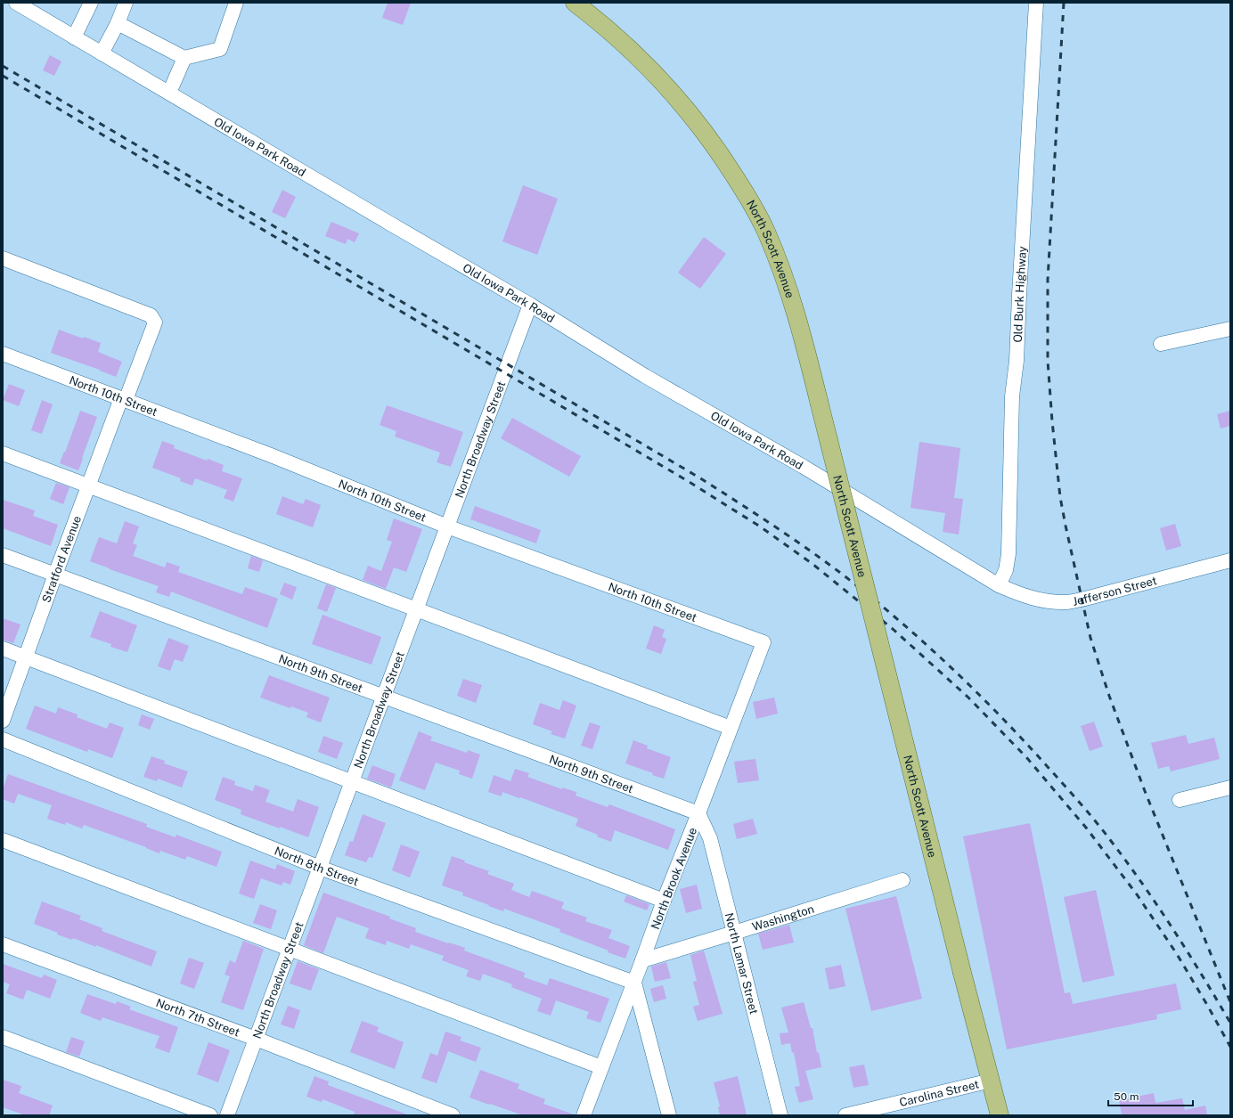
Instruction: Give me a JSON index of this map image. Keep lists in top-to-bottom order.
{
  "streets": {
    "main road": ["North Scott Avenue"],
    "street": [
      "Old Iowa Park Road",
      "Old Burk Highway",
      "North 10th Street",
      "North Broadway Street",
      "Stratford Avenue",
      "Jefferson Street",
      "North 9th Street",
      "North 8th Street",
      "North Brook Avenue",
      "Washington",
      "North Lamar Street",
      "North 7th Street",
      "Carolina Street"
    ]
  },
  "crossings": [
    ["Old Iowa Park Road", "Old Burk Highway"],
    ["Old Iowa Park Road", "North Broadway Street"],
    ["Old Iowa Park Road", "Jefferson Street"],
    ["North Scott Avenue", "Carolina Street"],
    ["Old Burk Highway", "Jefferson Street"],
    ["North 10th Street", "North Broadway Street"],
    ["North 10th Street", "Stratford Avenue"],
    ["North 10th Street", "North Brook Avenue"],
    ["North Broadway Street", "North 9th Street"],
    ["North Broadway Street", "North 8th Street"],
    ["North Broadway Street", "North 7th Street"],
    ["Stratford Avenue", "North 9th Street"],
    ["North 9th Street", "North Brook Avenue"],
    ["North 9th Street", "North Lamar Street"],
    ["North 8th Street", "North Brook Avenue"],
    ["North Brook Avenue", "Washington"],
    ["North Brook Avenue", "North Lamar Street"],
    ["Washington", "North Lamar Street"]
  ],
  "scale_bar": "50 m"
}
